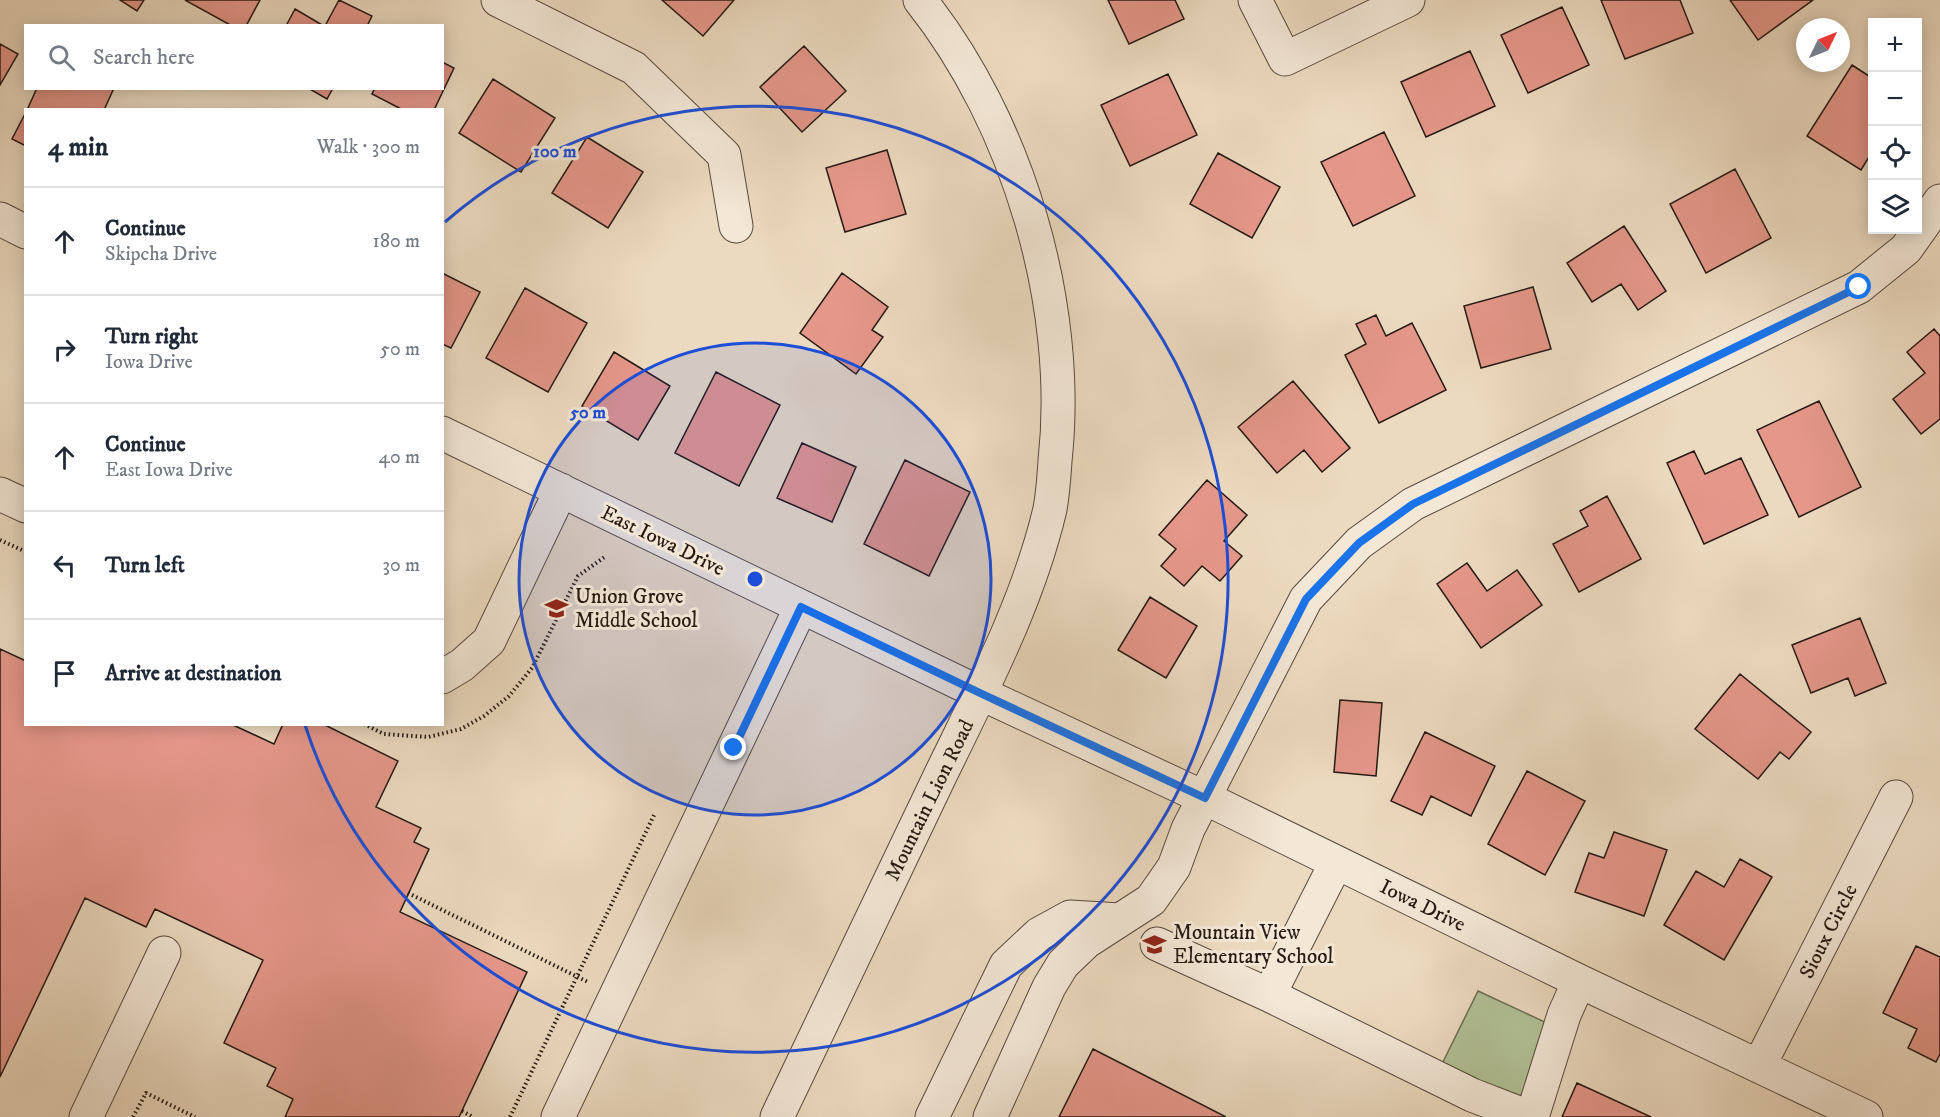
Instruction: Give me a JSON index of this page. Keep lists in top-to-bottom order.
{
  "streets": {
    "street": [
      "East Iowa Drive",
      "Mountain Lion Road",
      "Iowa Drive",
      "Sioux Circle"
    ]
  },
  "crossings": [
    ["East Iowa Drive", "Mountain Lion Road"],
    ["East Iowa Drive", "Iowa Drive"],
    ["Mountain Lion Road", "Iowa Drive"],
    ["Iowa Drive", "Sioux Circle"]
  ],
  "places": {
    "school or university": ["Union Grove Middle School", "Mountain View Elementary School"]
  },
  "north": "top right",
  "page": {
    "map_buttons": ["+", "−"],
    "search": "Search here",
    "heading": ["4 min", "Walk · 300 m"],
    "list": [
      ["Continue", "Skipcha Drive", "180 m"],
      ["Turn right", "Iowa Drive", "50 m"],
      ["Continue", "East Iowa Drive", "40 m"],
      ["Turn left", "30 m"],
      "Arrive at destination"
    ]
  },
  "rings": ["100 m", "50 m"]
}
